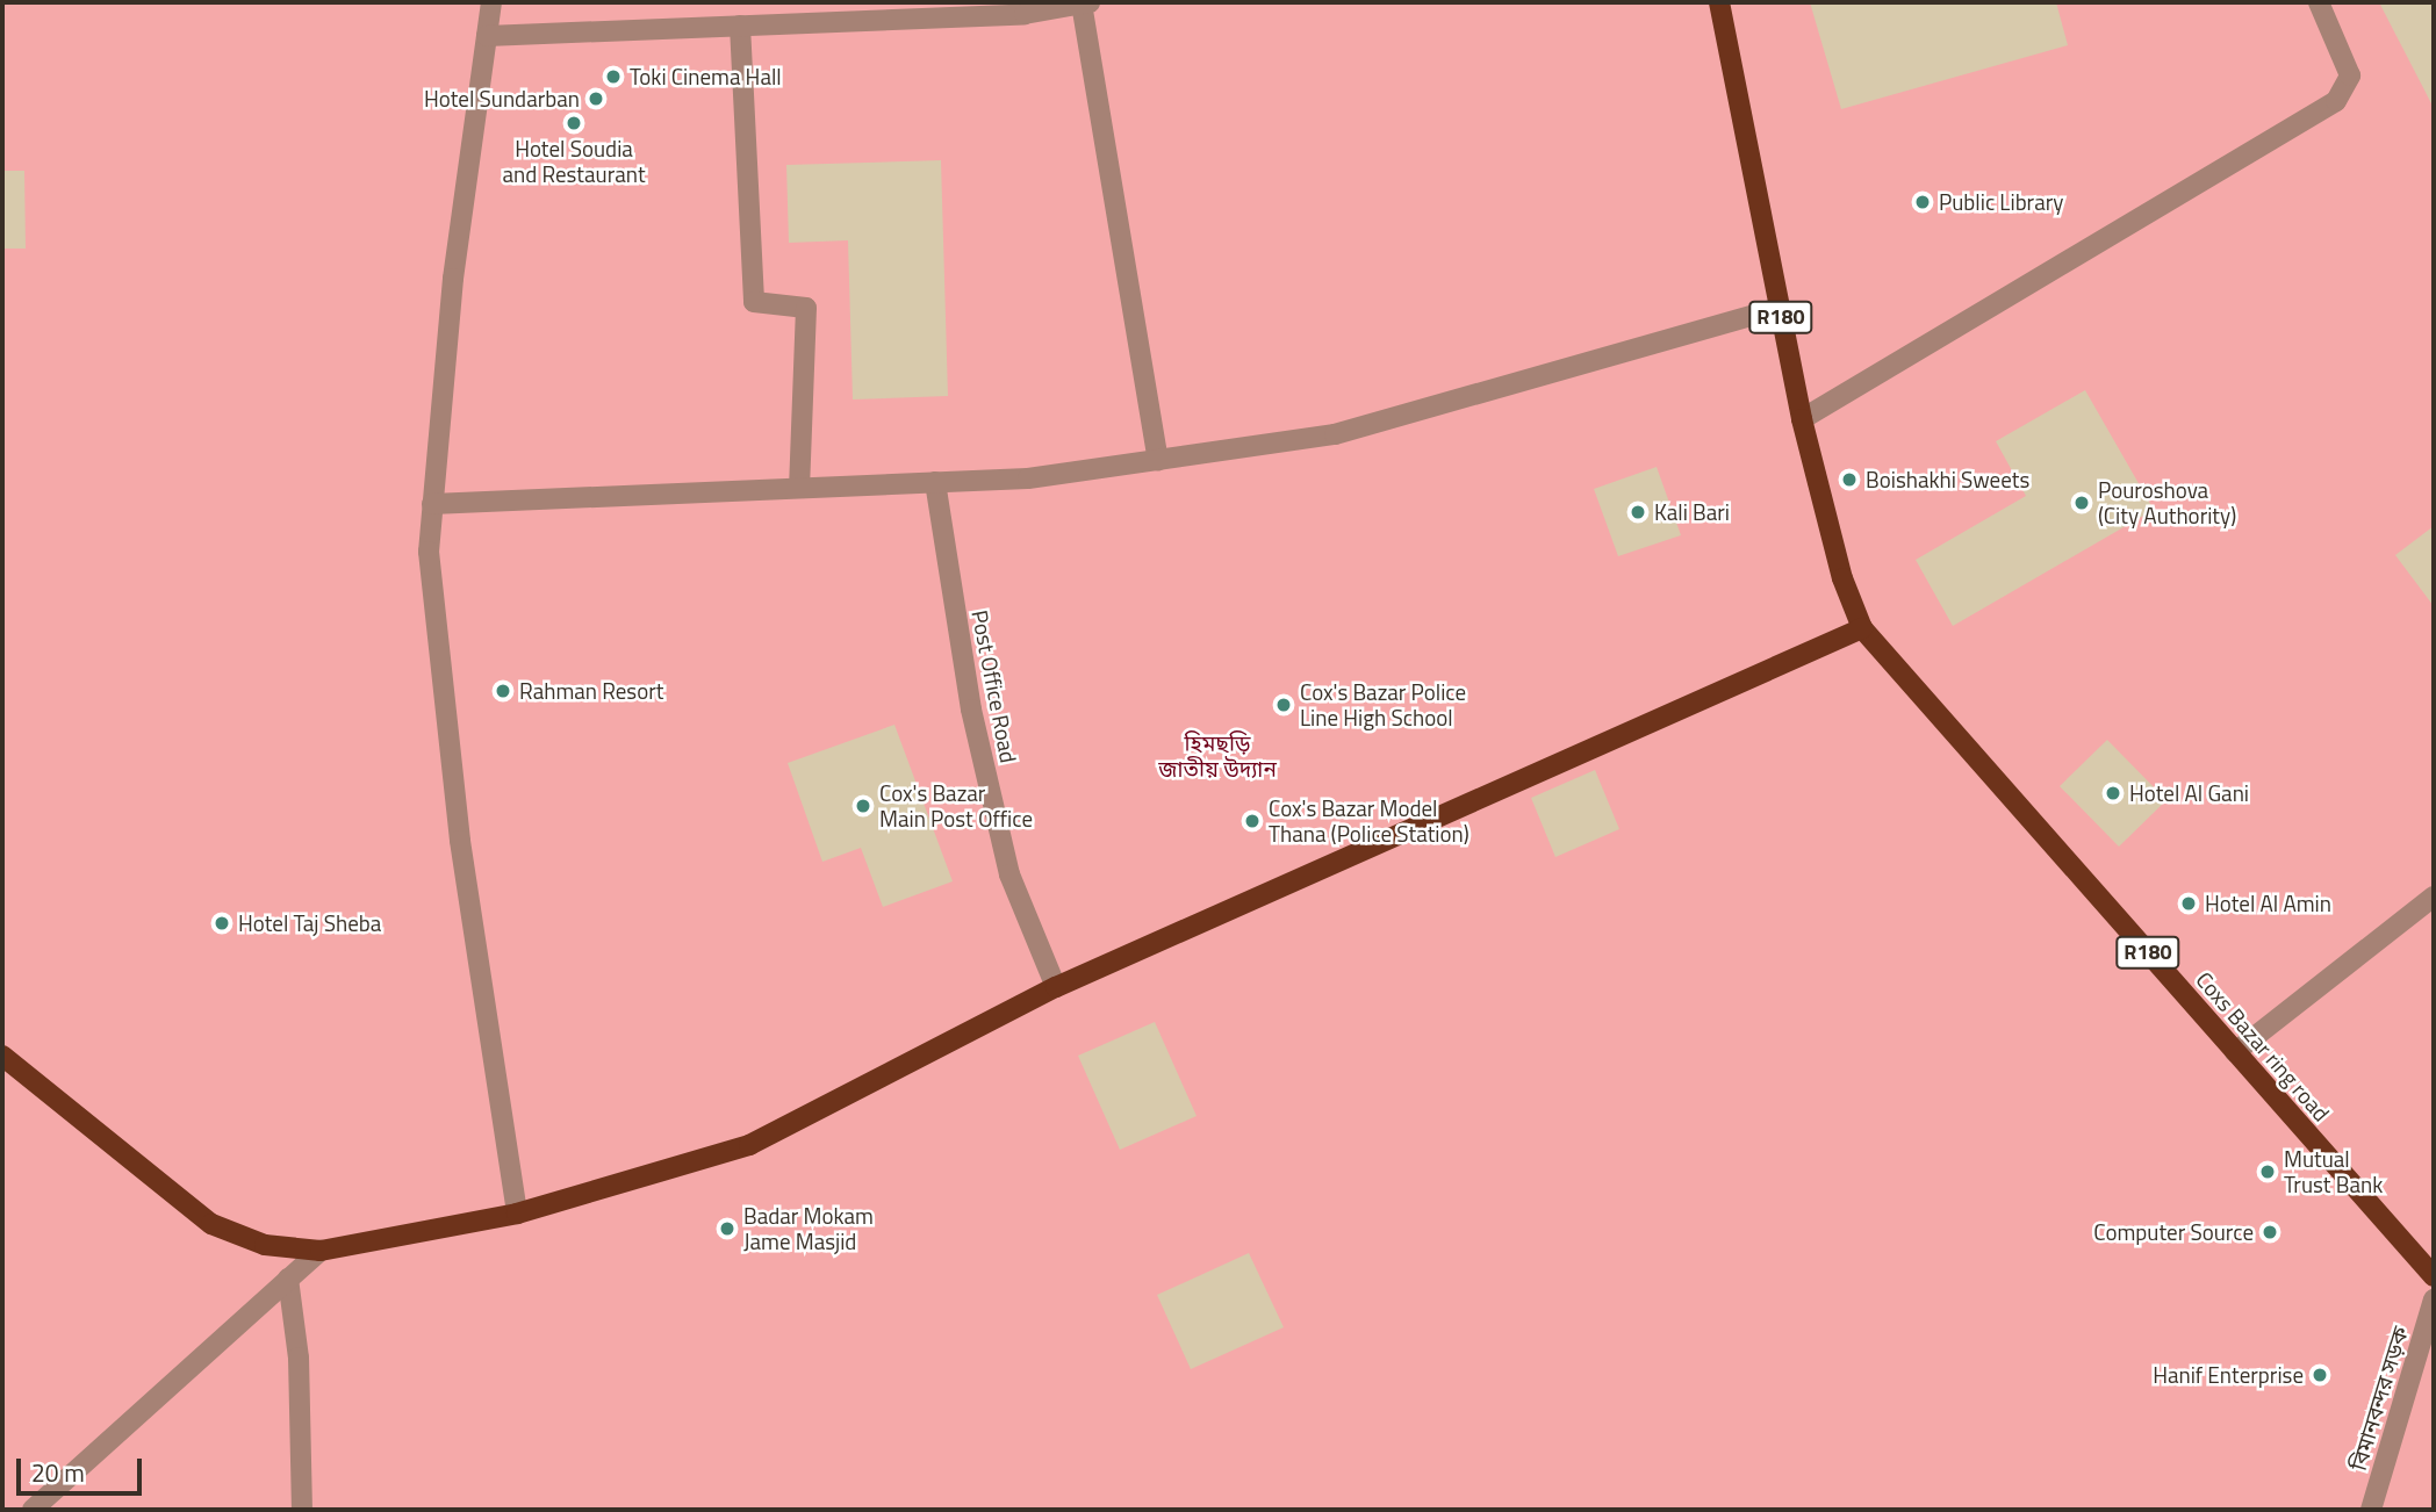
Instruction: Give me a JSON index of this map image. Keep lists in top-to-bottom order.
{
  "streets": {
    "main road": ["R180", "Coxs Bazar ring road"],
    "street": ["Post Office Road", "বিমানবন্দর সড়ক"]
  },
  "crossings": [
    ["R180", "Coxs Bazar ring road"]
  ],
  "parks": ["হিমছড়ি জাতীয় উদ্যান"],
  "places": [
    "Toki Cinema Hall",
    "Hotel Sundarban",
    "Hotel Soudia and Restaurant",
    "Public Library",
    "Boishakhi Sweets",
    "Pouroshova (City Authority)",
    "Kali Bari",
    "Rahman Resort",
    "Cox's Bazar Police Line High School",
    "Hotel Al Gani",
    "Cox's Bazar Main Post Office",
    "Cox's Bazar Model Thana (Police Station)",
    "Hotel Al Amin",
    "Hotel Taj Sheba",
    "Mutual Trust Bank",
    "Badar Mokam Jame Masjid",
    "Computer Source",
    "Hanif Enterprise"
  ],
  "scale_bar": "20 m"
}
